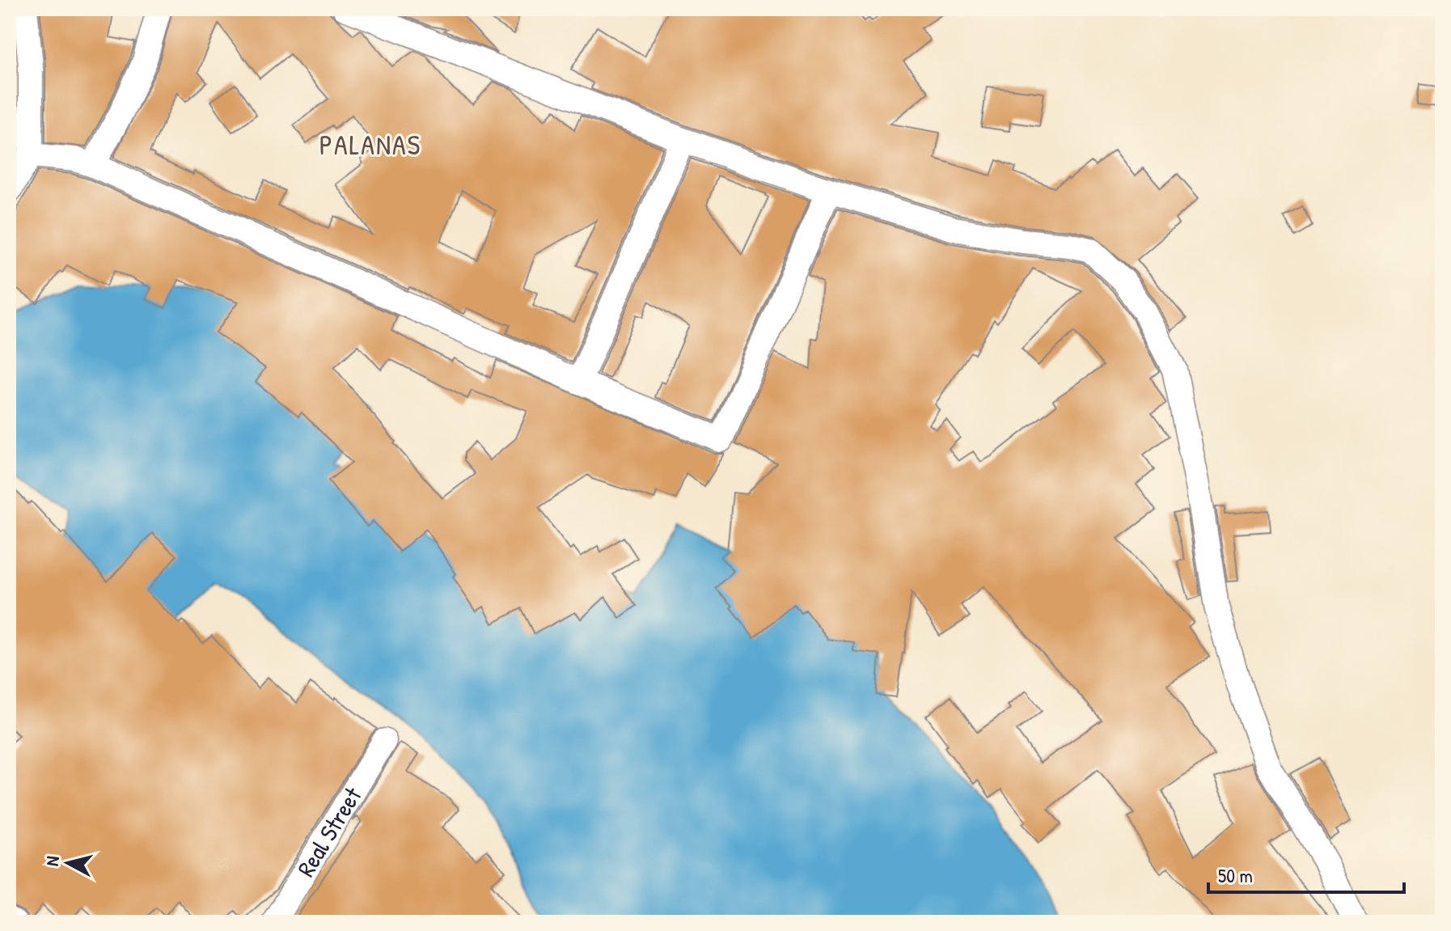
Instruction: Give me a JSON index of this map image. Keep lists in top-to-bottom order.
{
  "streets": {
    "street": ["Real Street"]
  },
  "districts": ["PALANAS"],
  "scale_bar": "50 m",
  "north": "left"
}
